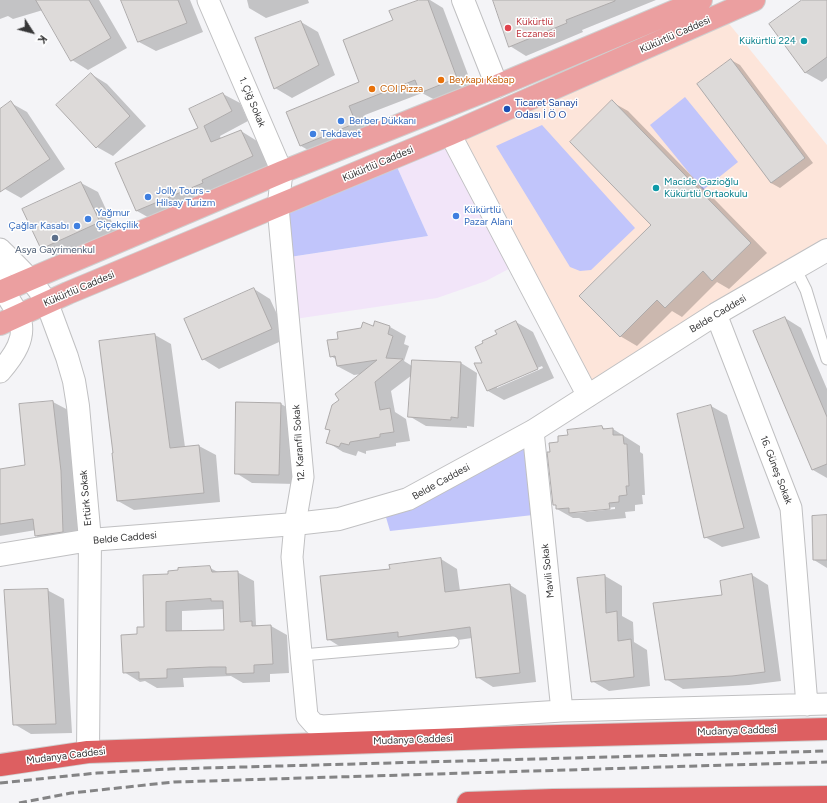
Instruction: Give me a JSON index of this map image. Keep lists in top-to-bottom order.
{
  "streets": {
    "highway": ["Mudanya Caddesi"],
    "main road": ["Kükürtlü Caddesi"],
    "street": [
      "1. Çiğ Sokak",
      "Belde Caddesi",
      "12. Karanfil Sokak",
      "16. Güneş Sokak",
      "Ertürk Sokak",
      "Mavili Sokak"
    ]
  },
  "crossings": [
    ["Kükürtlü Caddesi", "1. Çiğ Sokak"],
    ["Kükürtlü Caddesi", "12. Karanfil Sokak"],
    ["Kükürtlü Caddesi", "Ertürk Sokak"],
    ["1. Çiğ Sokak", "12. Karanfil Sokak"],
    ["Belde Caddesi", "12. Karanfil Sokak"],
    ["Belde Caddesi", "16. Güneş Sokak"],
    ["Belde Caddesi", "Ertürk Sokak"],
    ["Belde Caddesi", "Mavili Sokak"],
    ["12. Karanfil Sokak", "Mavili Sokak"],
    ["Ertürk Sokak", "Mudanya Caddesi"]
  ],
  "places": [
    "Kükürtlü Eczanesi",
    "Kükürtlü 224",
    "Beykapı Kebap",
    "COI Pizza",
    "Ticaret Sanayi Odası İ Ö O",
    "Berber Dükkanı",
    "Tekdavet",
    "Macide Gazioğlu Kükürtlü Ortaokulu",
    "Jolly Tours - Hilsay Turizm",
    "Kükürtlü Pazar Alanı",
    "Yağmur Çiçekçilik",
    "Çağlar Kasabı",
    "Asya Gayrimenkul"
  ],
  "north": "bottom right"
}
